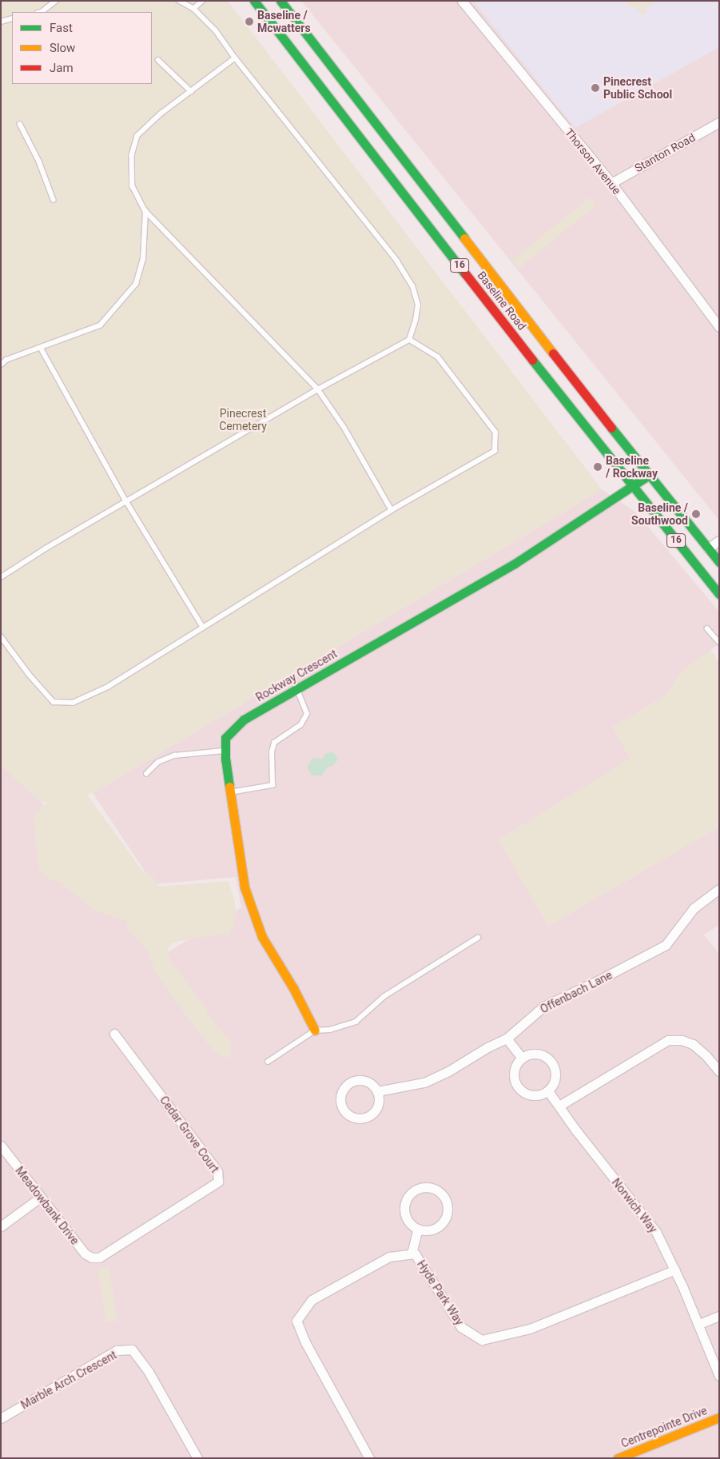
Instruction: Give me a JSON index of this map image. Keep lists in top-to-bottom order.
{
  "streets": {
    "main road": [
      "16",
      "Baseline Road",
      "Rockway Crescent",
      "Centrepointe Drive"
    ],
    "street": [
      "Stanton Road",
      "Thorson Avenue",
      "Offenbach Lane",
      "Cedar Grove Court",
      "Meadowbank Drive",
      "Norwich Way",
      "Hyde Park Way",
      "Marble Arch Crescent"
    ]
  },
  "crossings": [
    ["Stanton Road", "Thorson Avenue"],
    ["Baseline Road", "Rockway Crescent"],
    ["Cedar Grove Court", "Meadowbank Drive"],
    ["Norwich Way", "Hyde Park Way"]
  ],
  "parks": ["Pinecrest Cemetery"],
  "places": [
    "Baseline / Mcwatters",
    "Pinecrest Public School",
    "Baseline / Rockway",
    "Baseline / Southwood"
  ],
  "legend": ["Fast", "Slow", "Jam"]
}
